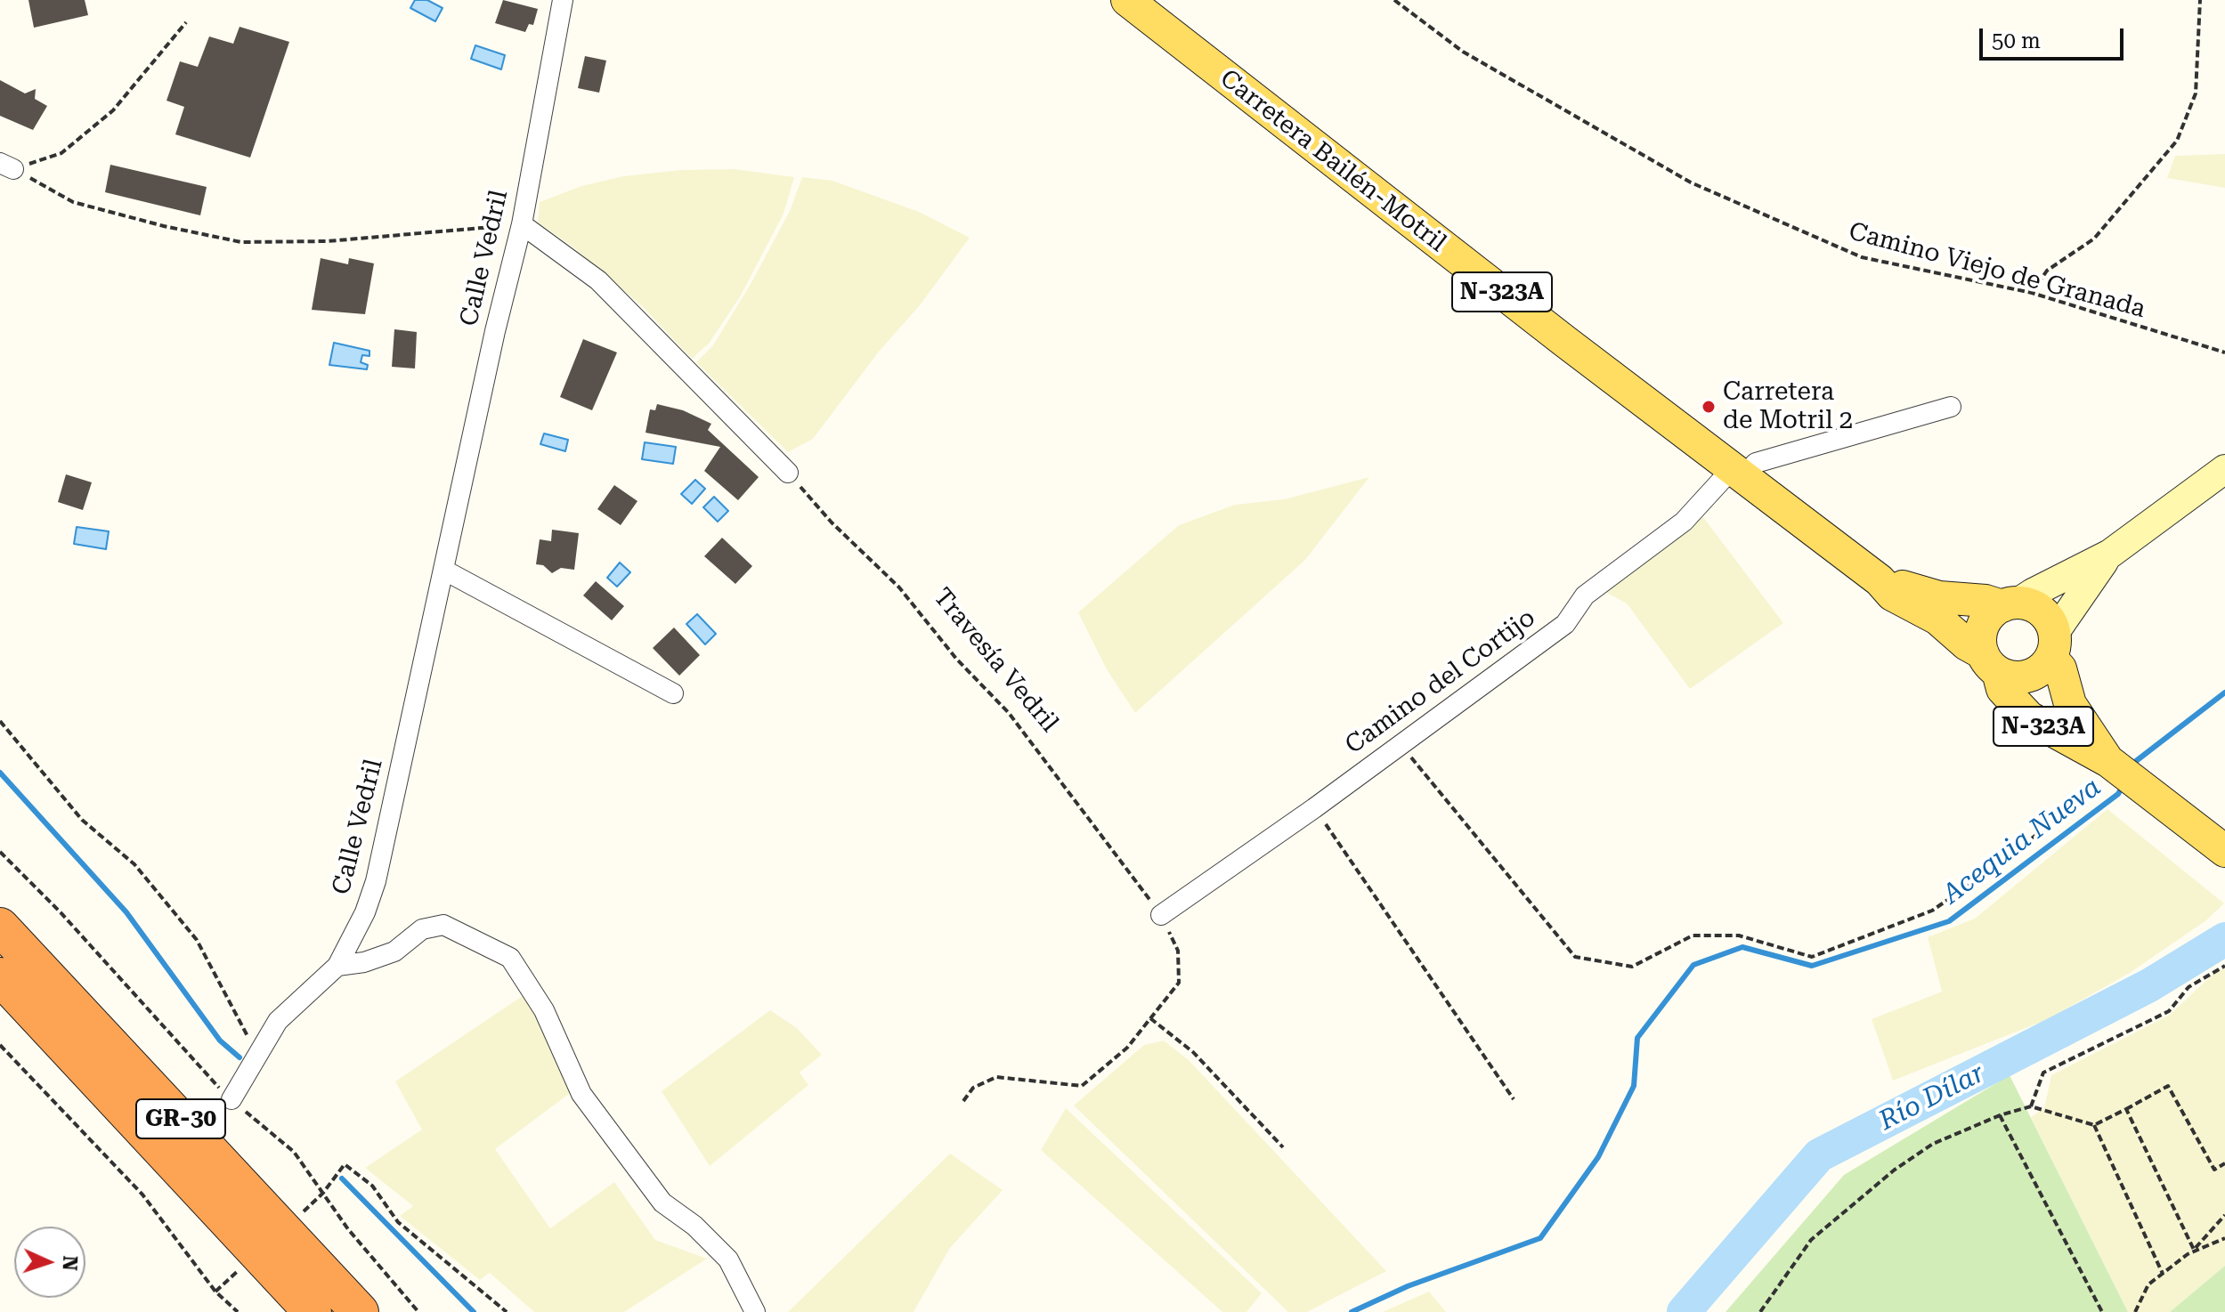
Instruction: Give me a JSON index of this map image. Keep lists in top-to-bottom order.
{
  "streets": {
    "highway": ["GR-30"],
    "main road": ["Carretera Bailén-Motril", "N-323A"],
    "street": ["Calle Vedril", "Camino del Cortijo"],
    "path": ["Camino Viejo de Granada", "Travesía Vedril"]
  },
  "crossings": [
    ["Carretera Bailén-Motril", "N-323A"],
    ["Carretera Bailén-Motril", "Camino del Cortijo"],
    ["Travesía Vedril", "Camino del Cortijo"]
  ],
  "water": ["Acequia Nueva", "Río Dílar"],
  "places": ["Carretera de Motril 2"],
  "scale_bar": "50 m",
  "north": "right"
}
